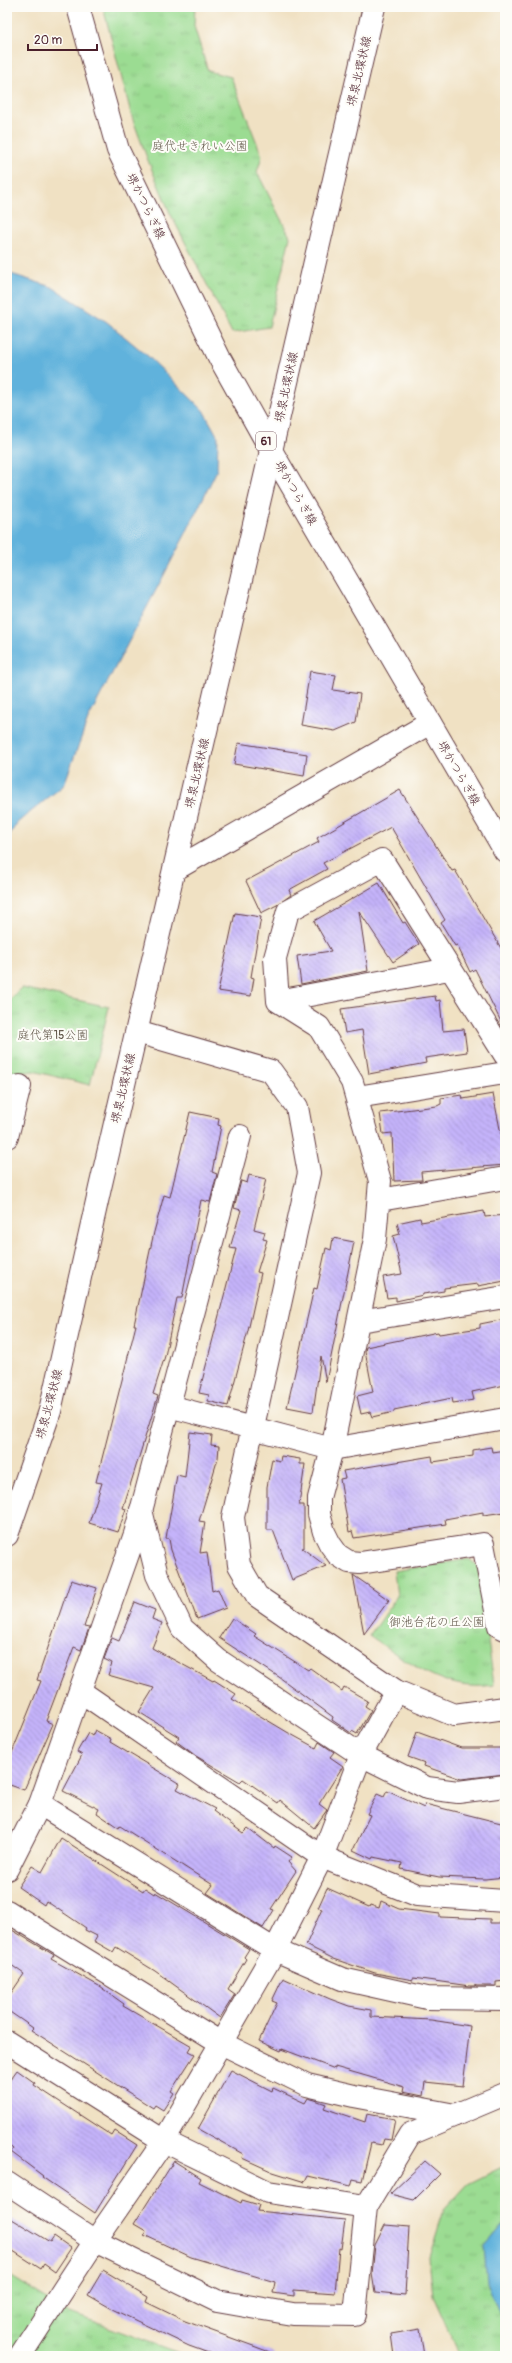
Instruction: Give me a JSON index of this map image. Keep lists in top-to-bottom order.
{
  "streets": {
    "street": ["堺泉北環状線", "堺かつらぎ線", "61"]
  },
  "crossings": [
    ["堺泉北環状線", "堺かつらぎ線"]
  ],
  "parks": ["庭代せきれい公園", "庭代第15公園", "御池台花の丘公園"],
  "scale_bar": "20 m"
}
